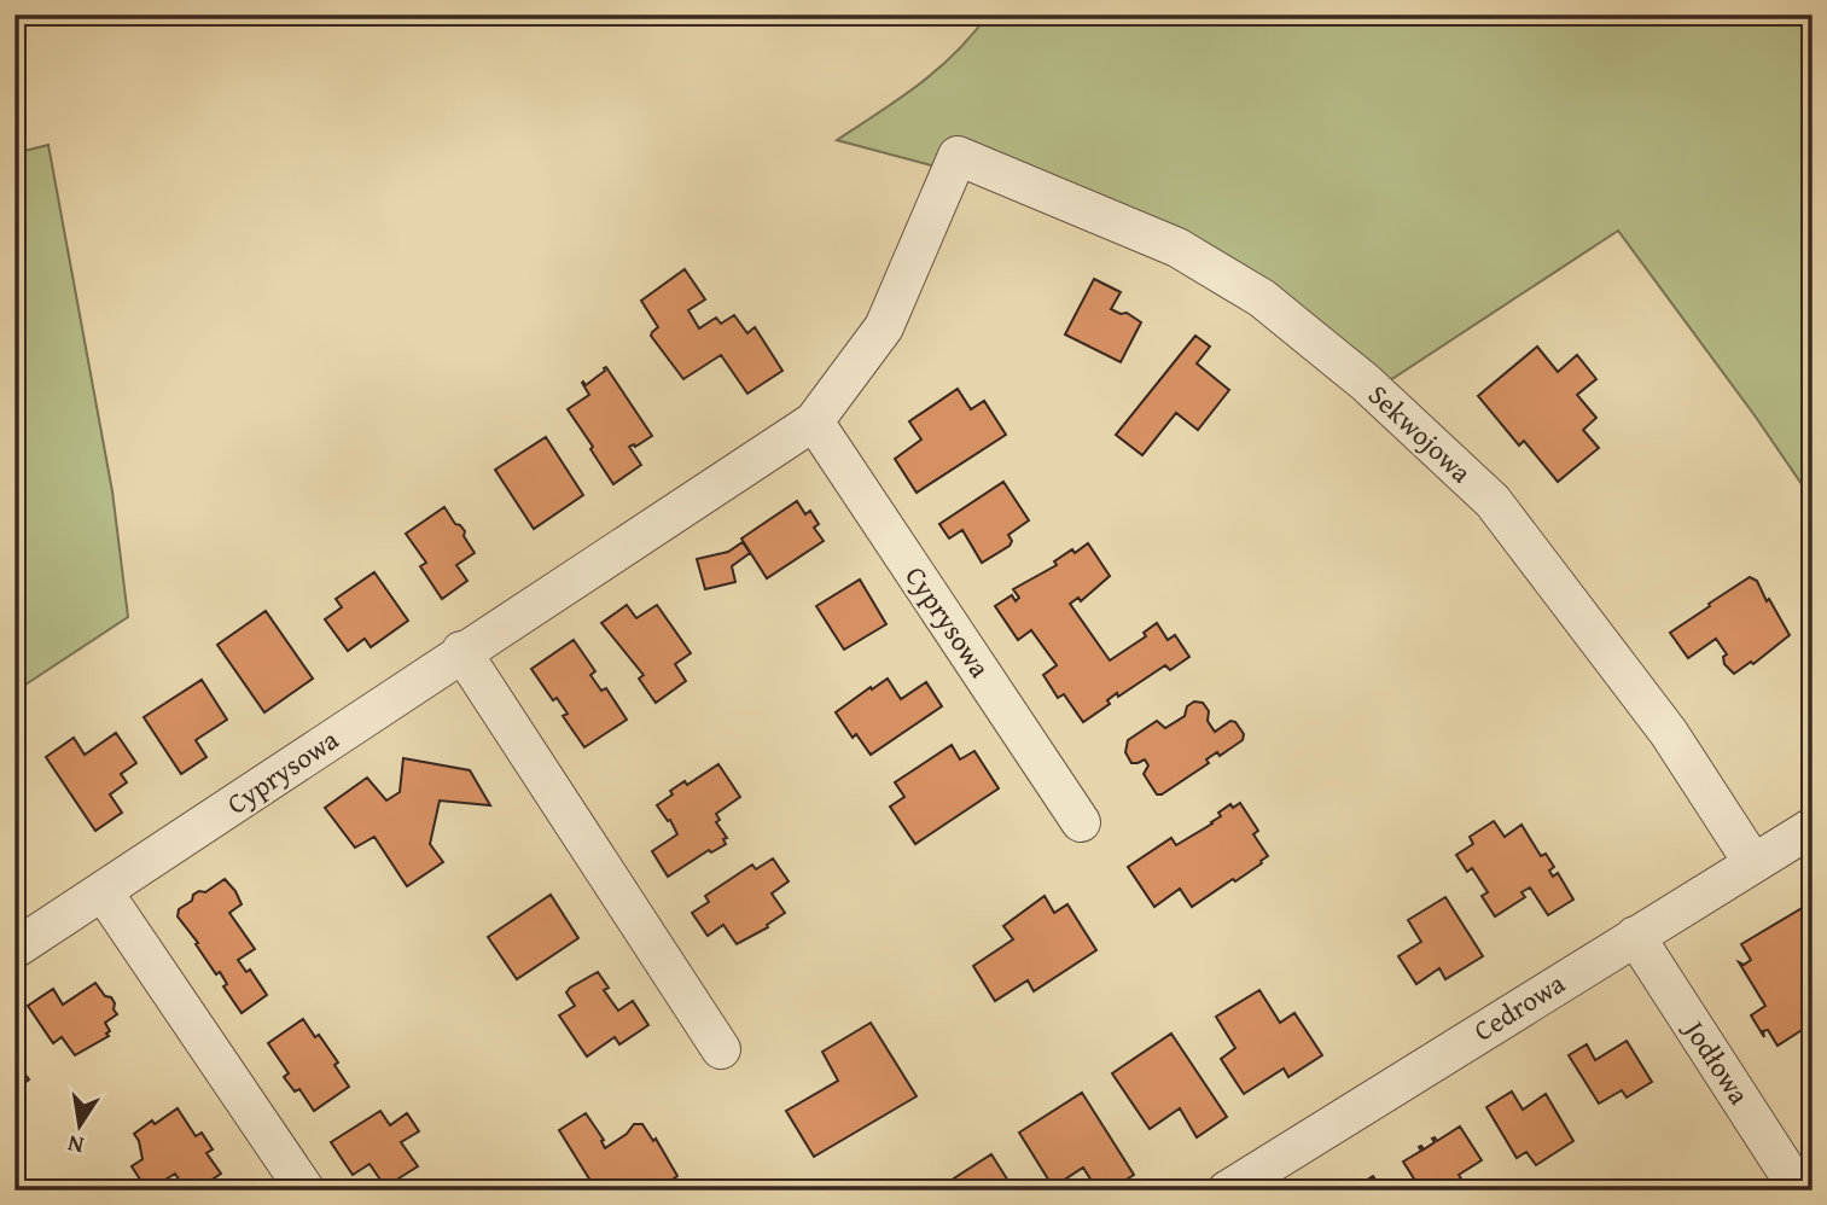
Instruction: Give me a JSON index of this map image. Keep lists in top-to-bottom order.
{
  "streets": {
    "street": [
      "Sekwojowa",
      "Cyprysowa",
      "Cedrowa",
      "Jodłowa"
    ]
  },
  "crossings": [
    ["Sekwojowa", "Cyprysowa"],
    ["Sekwojowa", "Cedrowa"],
    ["Cedrowa", "Jodłowa"]
  ],
  "north": "bottom"
}
